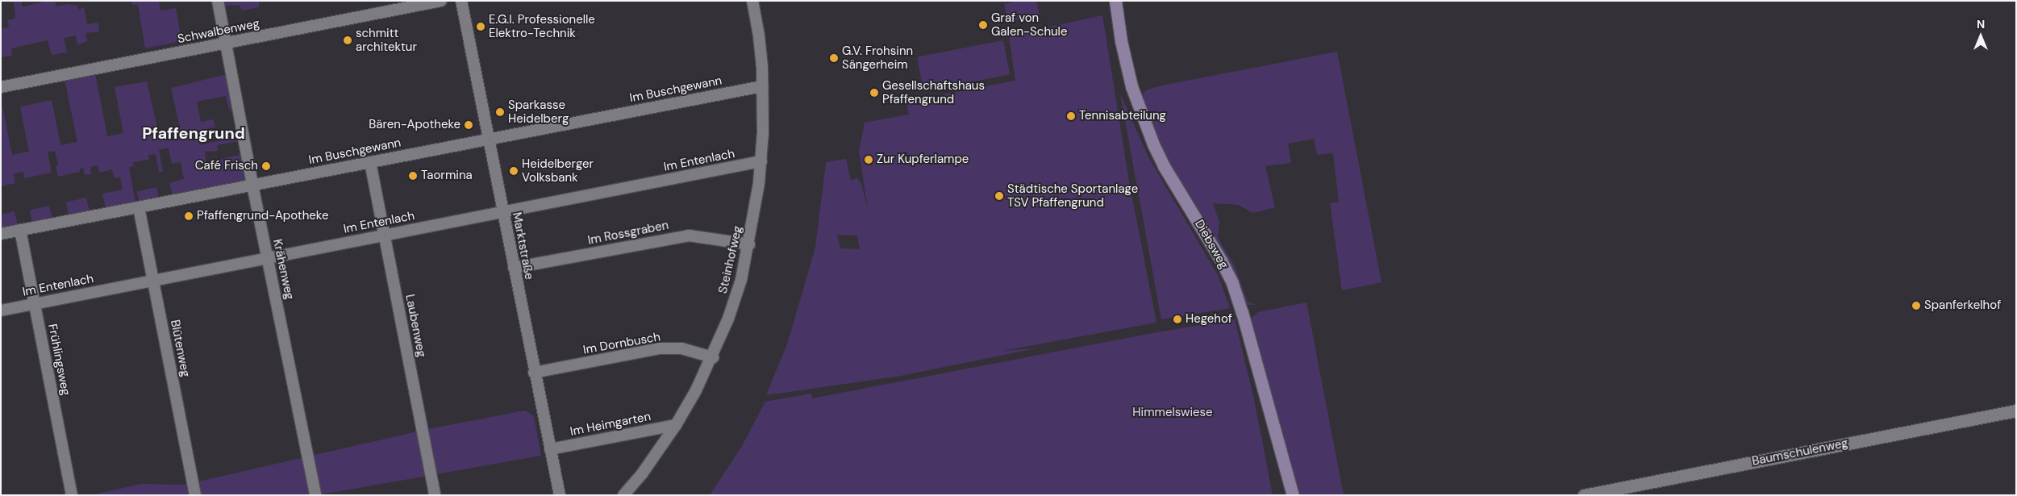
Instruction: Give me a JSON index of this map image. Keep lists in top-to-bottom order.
{
  "streets": {
    "main road": ["Diebsweg"],
    "street": [
      "Schwalbenweg",
      "Im Buschgewann",
      "Im Entenlach",
      "Im Rossgraben",
      "Marktstraße",
      "Steinhofweg",
      "Krähenweg",
      "Laubenweg",
      "Im Dornbusch",
      "Blütenweg",
      "Frühlingsweg",
      "Im Heimgarten",
      "Baumschulenweg"
    ]
  },
  "crossings": [
    ["Schwalbenweg", "Krähenweg"],
    ["Im Buschgewann", "Marktstraße"],
    ["Im Buschgewann", "Steinhofweg"],
    ["Im Buschgewann", "Krähenweg"],
    ["Im Buschgewann", "Laubenweg"],
    ["Im Buschgewann", "Blütenweg"],
    ["Im Buschgewann", "Frühlingsweg"],
    ["Im Entenlach", "Marktstraße"],
    ["Im Entenlach", "Steinhofweg"],
    ["Im Entenlach", "Krähenweg"],
    ["Im Entenlach", "Laubenweg"],
    ["Im Entenlach", "Blütenweg"],
    ["Im Entenlach", "Frühlingsweg"],
    ["Im Rossgraben", "Marktstraße"],
    ["Im Rossgraben", "Steinhofweg"],
    ["Marktstraße", "Im Dornbusch"],
    ["Marktstraße", "Im Heimgarten"],
    ["Steinhofweg", "Im Dornbusch"],
    ["Steinhofweg", "Im Heimgarten"]
  ],
  "districts": ["Pfaffengrund"],
  "parks": ["Himmelswiese"],
  "places": [
    "Graf von Galen-Schule",
    "E.G.I. Professionelle Elektro-Technik",
    "schmitt architektur",
    "G.V. Frohsinn Sängerheim",
    "Gesellschaftshaus Pfaffengrund",
    "Sparkasse Heidelberg",
    "Tennisabteilung",
    "Bären-Apotheke",
    "Zur Kupferlampe",
    "Café Frisch",
    "Heidelberger Volksbank",
    "Taormina",
    "Städtische Sportanlage TSV Pfaffengrund",
    "Pfaffengrund-Apotheke",
    "Spanferkelhof",
    "Hegehof"
  ],
  "north": "top"
}
